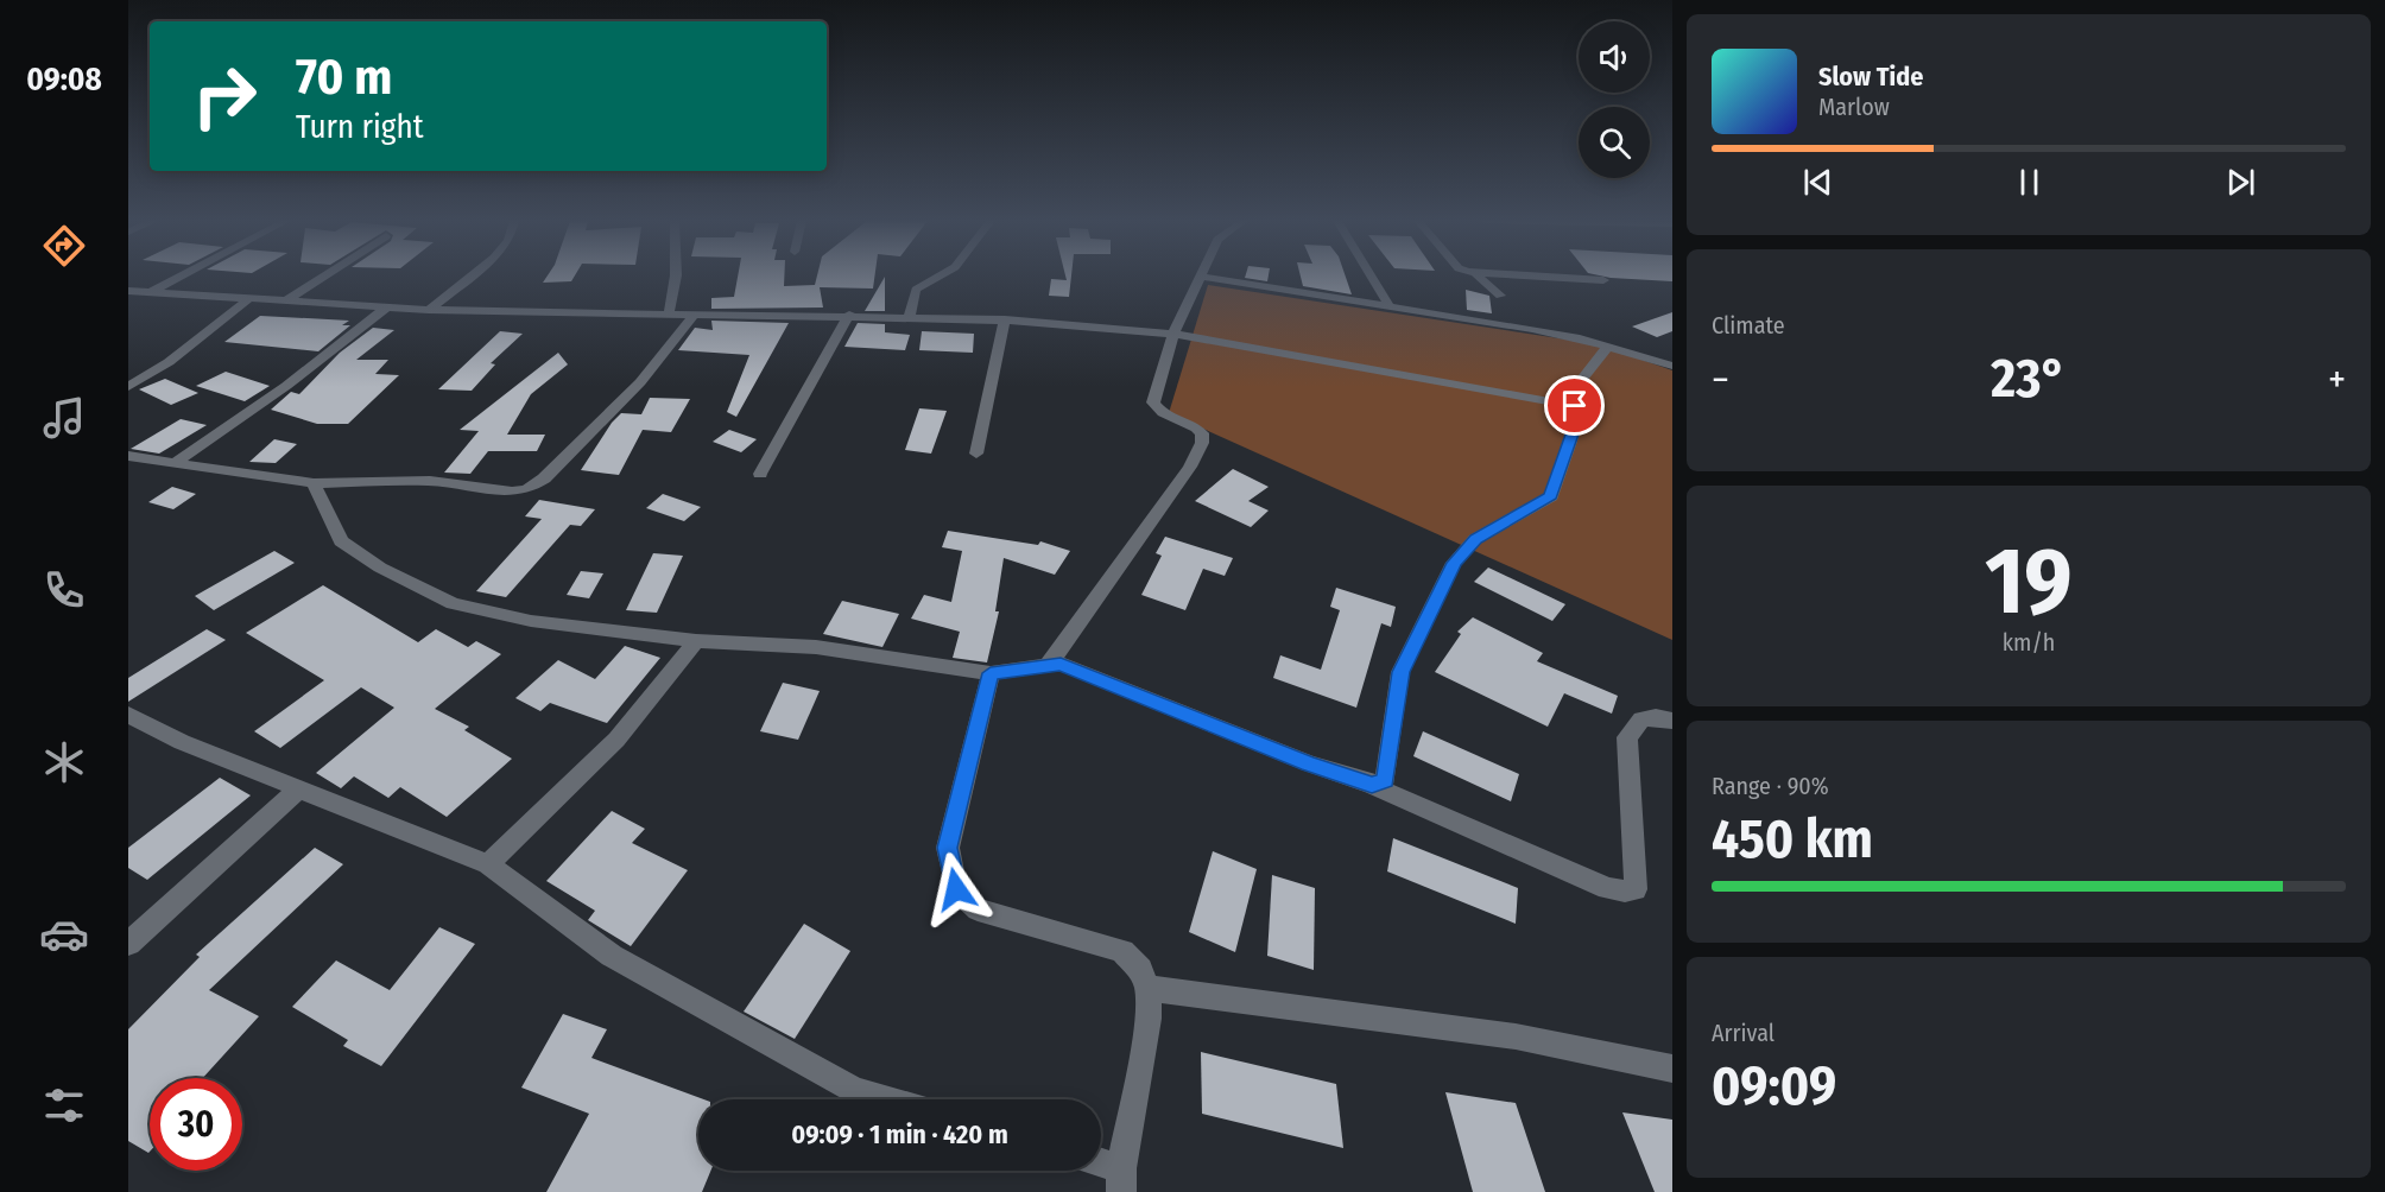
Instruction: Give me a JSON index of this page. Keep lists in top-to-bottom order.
{
  "page": {
    "tabs": "09:08",
    "turn": ["70 m", "Turn right"],
    "song": ["Slow Tide", "Marlow"],
    "tile": [
      "Climate",
      ["19", "km/h"],
      ["Range · 90%", "450 km"],
      ["Arrival", "09:09"]
    ],
    "heat": ["−", "23°", "+"],
    "limit": "30",
    "trip": "09:09 · 1 min · 420 m"
  }
}
